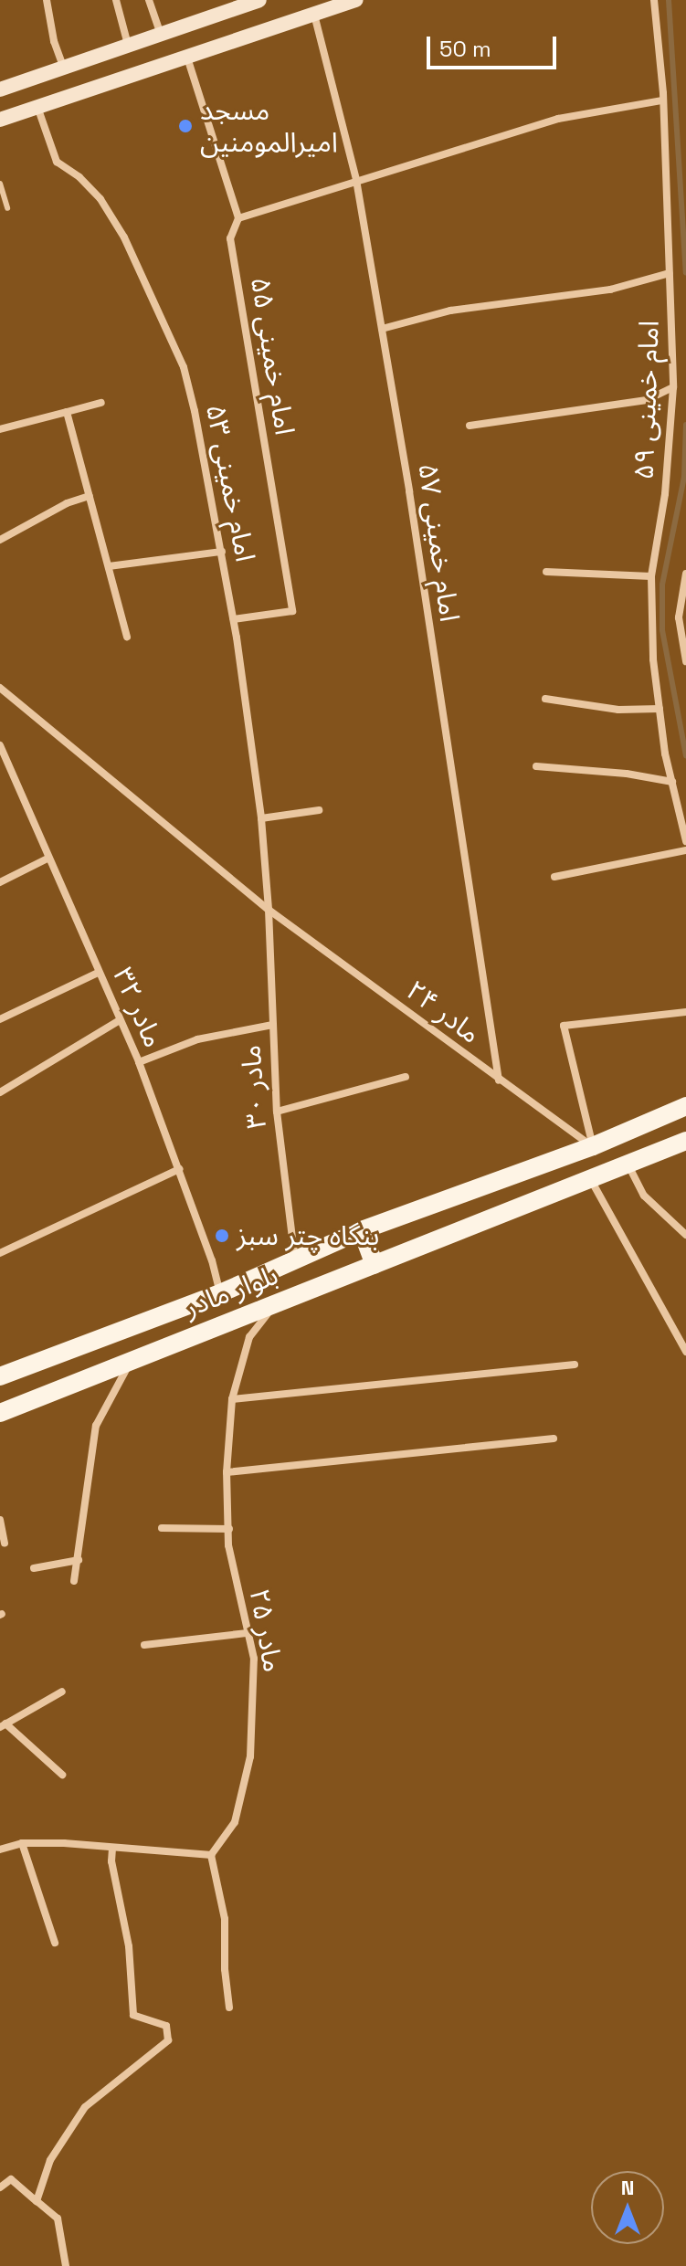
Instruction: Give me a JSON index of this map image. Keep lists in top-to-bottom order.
{
  "streets": {
    "main road": ["بلوار مادر"],
    "street": [
      "امام خمینی ۵۵",
      "امام خمینی ۵۹",
      "امام خمینی ۵۳",
      "امام خمینی ۵۷",
      "مادر ۳۲",
      "مادر ۲۴",
      "مادر ۳۰",
      "مادر ۲۵"
    ]
  },
  "crossings": [
    ["امام خمینی ۵۵", "امام خمینی ۵۳"],
    ["امام خمینی ۵۳", "مادر ۲۴"],
    ["امام خمینی ۵۳", "مادر ۳۰"],
    ["امام خمینی ۵۷", "مادر ۲۴"],
    ["مادر ۳۲", "بلوار مادر"],
    ["مادر ۲۴", "مادر ۳۰"],
    ["مادر ۲۴", "بلوار مادر"],
    ["مادر ۳۰", "بلوار مادر"],
    ["بلوار مادر", "مادر ۲۵"]
  ],
  "places": ["مسجد امیرالمومنین", "بنگاه چتر سبز"],
  "scale_bar": "50 m",
  "north": "top"
}
